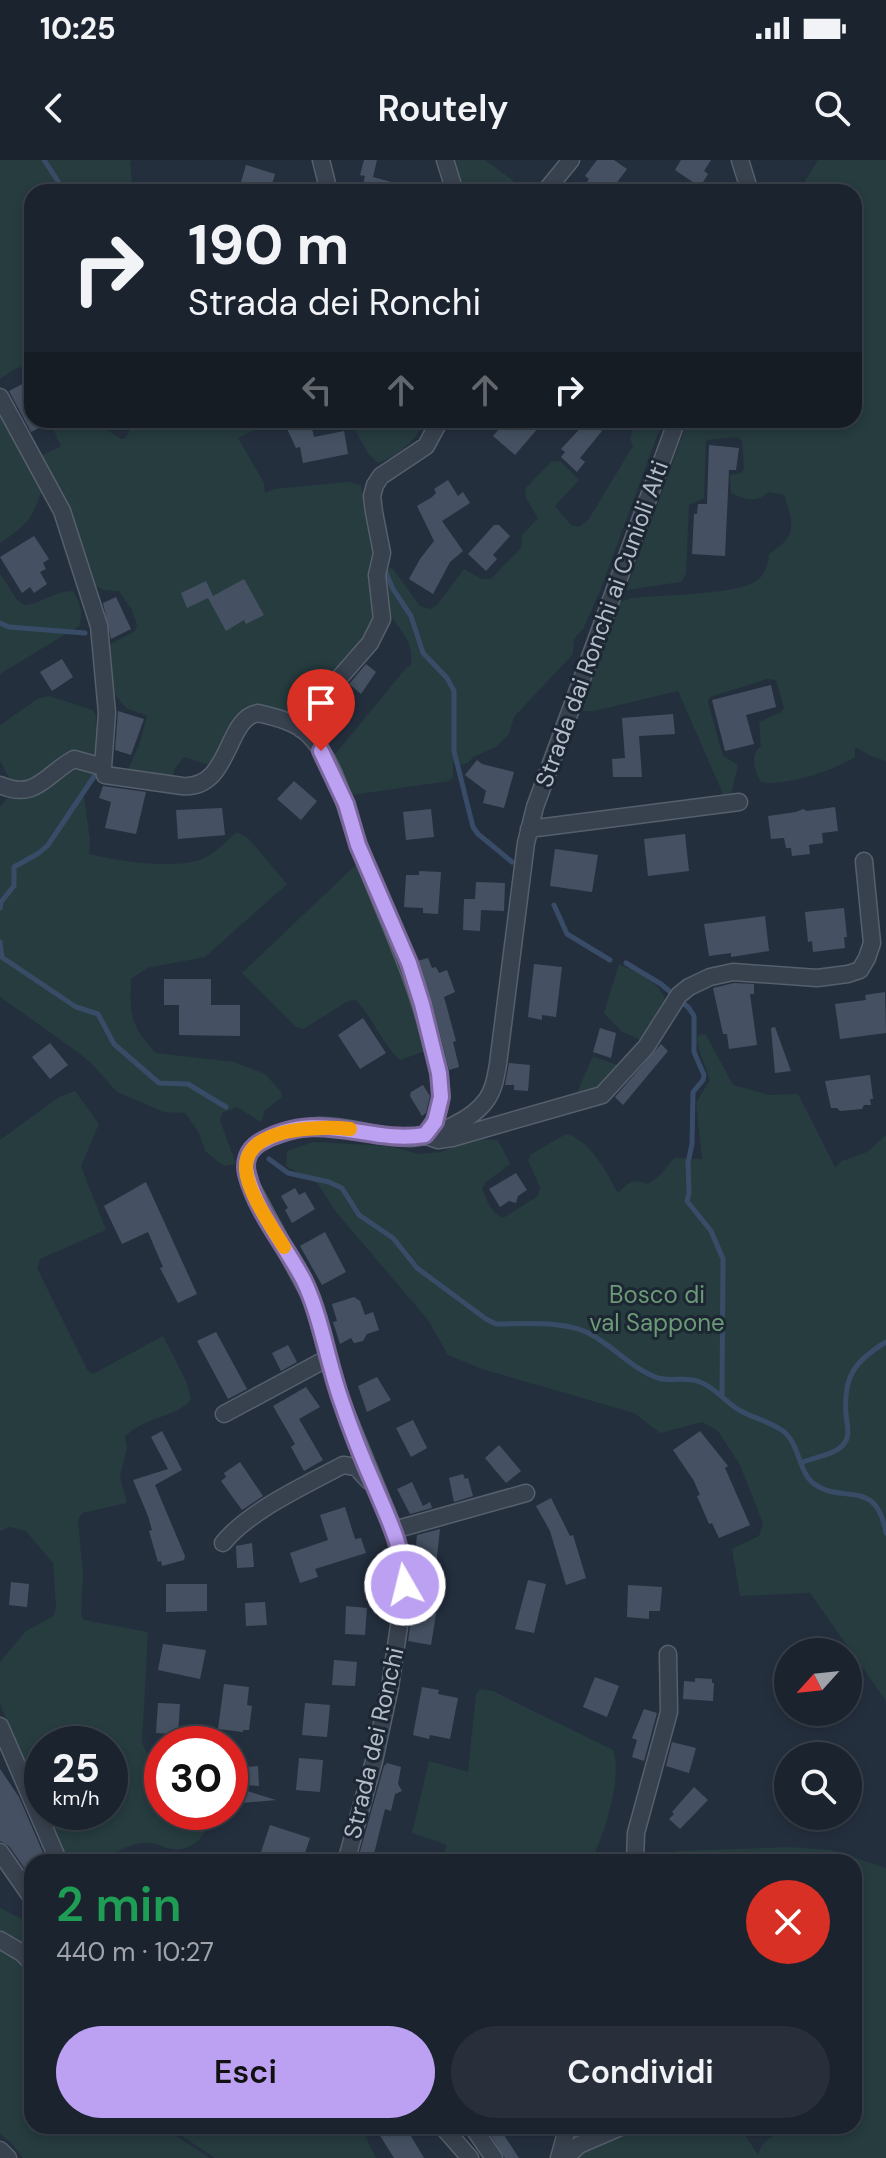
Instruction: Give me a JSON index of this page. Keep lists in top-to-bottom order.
{
  "streets": {
    "street": ["Strada dai Ronchi ai Cunioli Alti", "Strada dei Ronchi"]
  },
  "crossings": [
    ["Strada dai Ronchi ai Cunioli Alti", "Strada dei Ronchi"]
  ],
  "parks": ["Bosco di val Sappone"],
  "north": "bottom left",
  "page": {
    "status": "10:25",
    "header": "Routely",
    "turn": ["190 m", "Strada dei Ronchi"],
    "speed": "25 km/h",
    "limit": "30",
    "heading": ["2 min", "440 m · 10:27"],
    "buttons": ["Esci", "Condividi"]
  }
}
